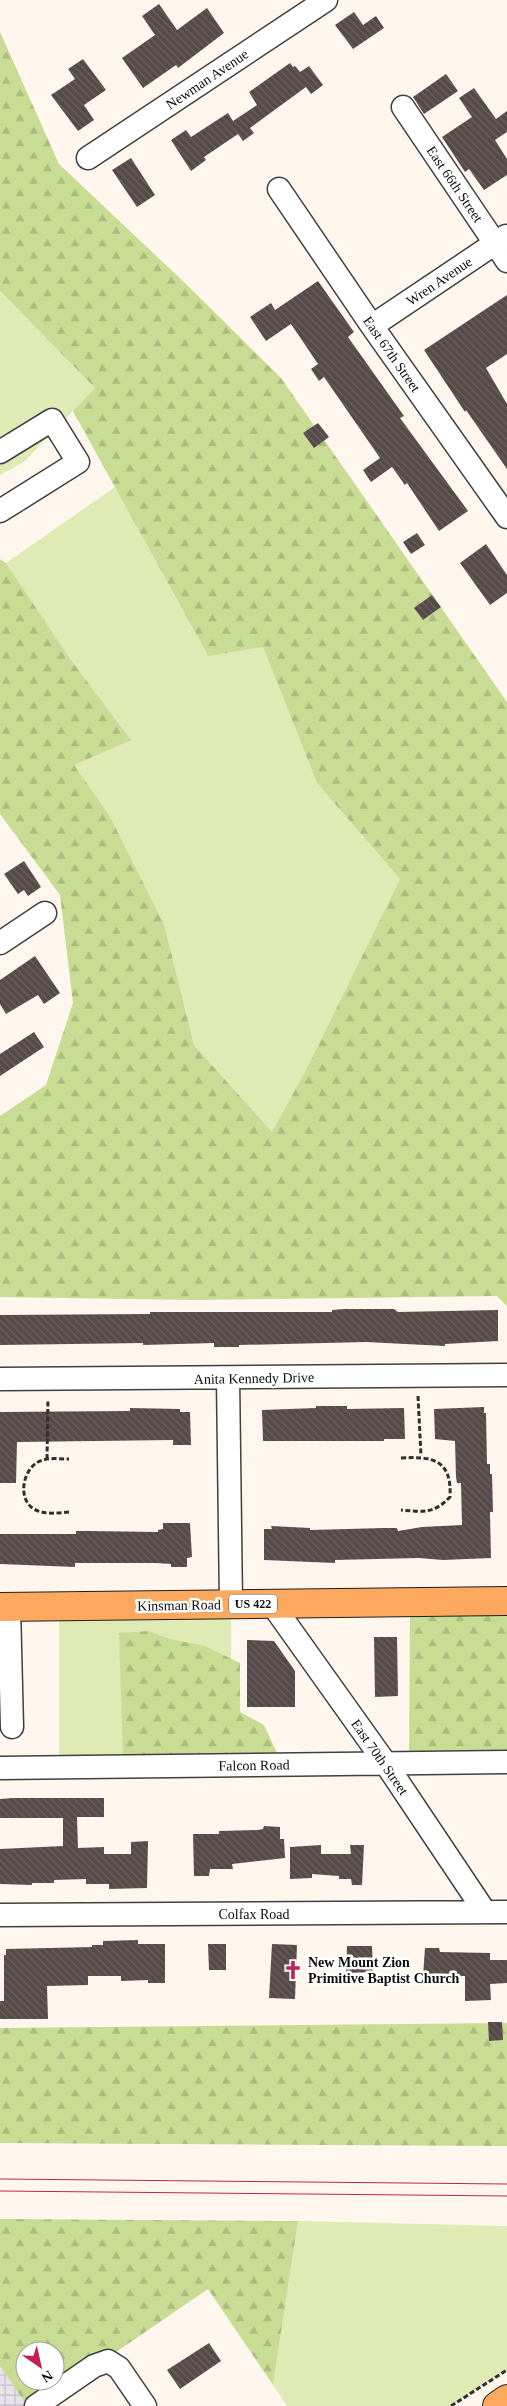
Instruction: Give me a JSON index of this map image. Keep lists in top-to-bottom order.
{
  "streets": {
    "main road": ["US 422", "Kinsman Road"],
    "street": [
      "Newman Avenue",
      "East 66th Street",
      "Wren Avenue",
      "East 67th Street",
      "Anita Kennedy Drive",
      "East 70th Street",
      "Falcon Road",
      "Colfax Road"
    ]
  },
  "crossings": [
    ["East 66th Street", "Wren Avenue"],
    ["Wren Avenue", "East 67th Street"],
    ["Kinsman Road", "East 70th Street"],
    ["East 70th Street", "Falcon Road"],
    ["East 70th Street", "Colfax Road"]
  ],
  "places": {
    "church": ["New Mount Zion Primitive Baptist Church"]
  },
  "north": "bottom right"
}
